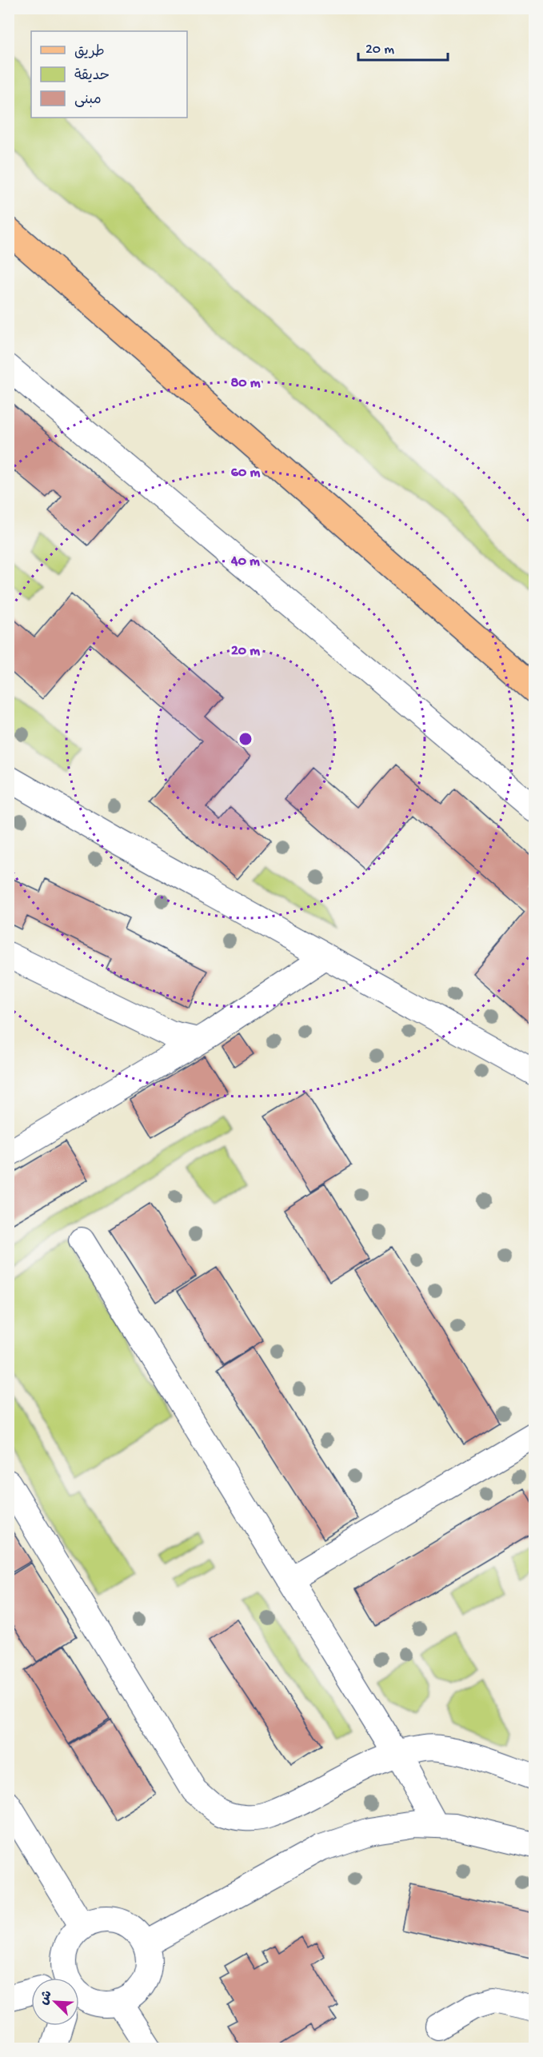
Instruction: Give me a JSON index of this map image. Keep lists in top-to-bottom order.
{
  "legend": ["طريق", "حديقة", "مبنى"],
  "scale_bar": "20 m",
  "north": "top left",
  "rings": [
    "80 m",
    "60 m",
    "40 m",
    "20 m"
  ]
}
